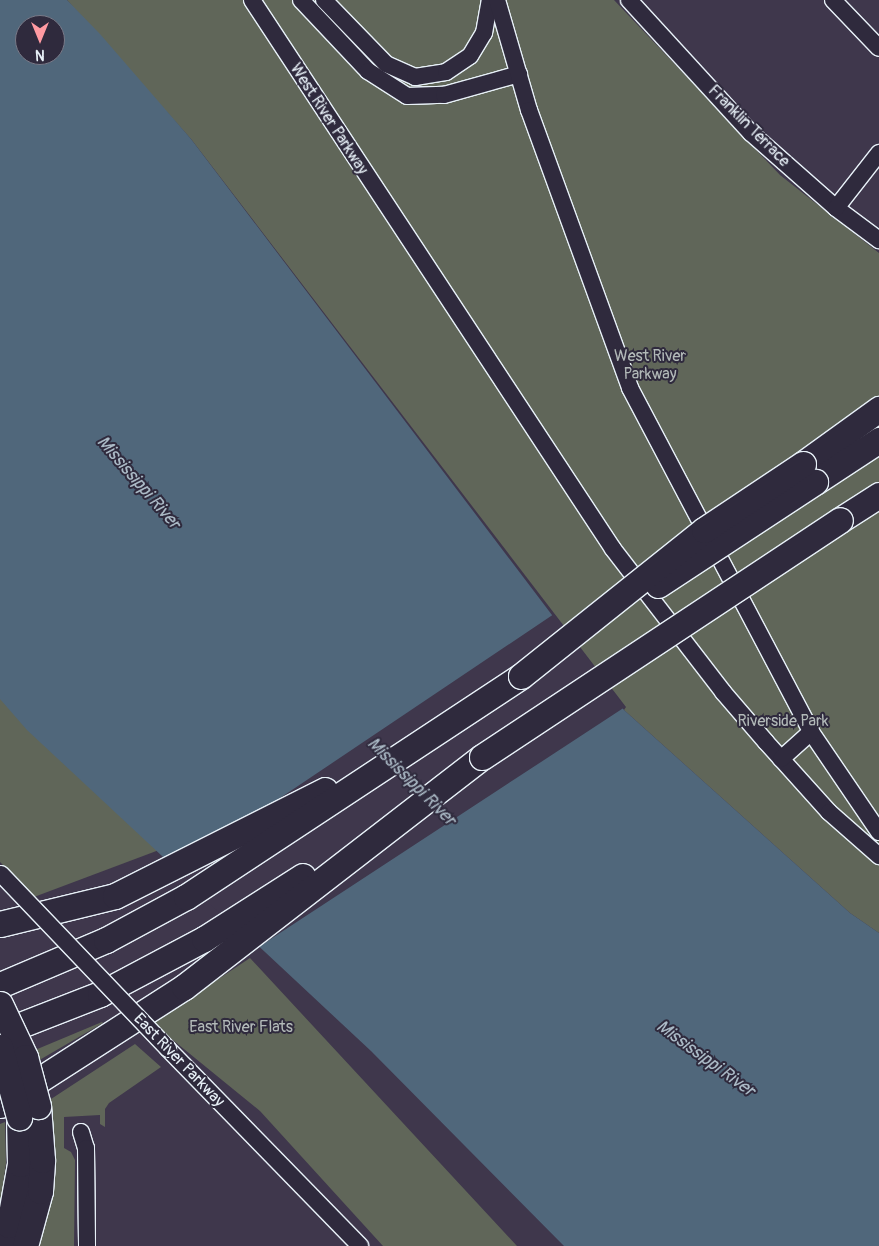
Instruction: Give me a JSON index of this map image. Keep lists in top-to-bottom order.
{
  "streets": {
    "street": ["West River Parkway", "Franklin Terrace", "East River Parkway"]
  },
  "water": ["Mississippi River"],
  "parks": ["West River Parkway", "Riverside Park", "East River Flats"],
  "north": "bottom"
}
